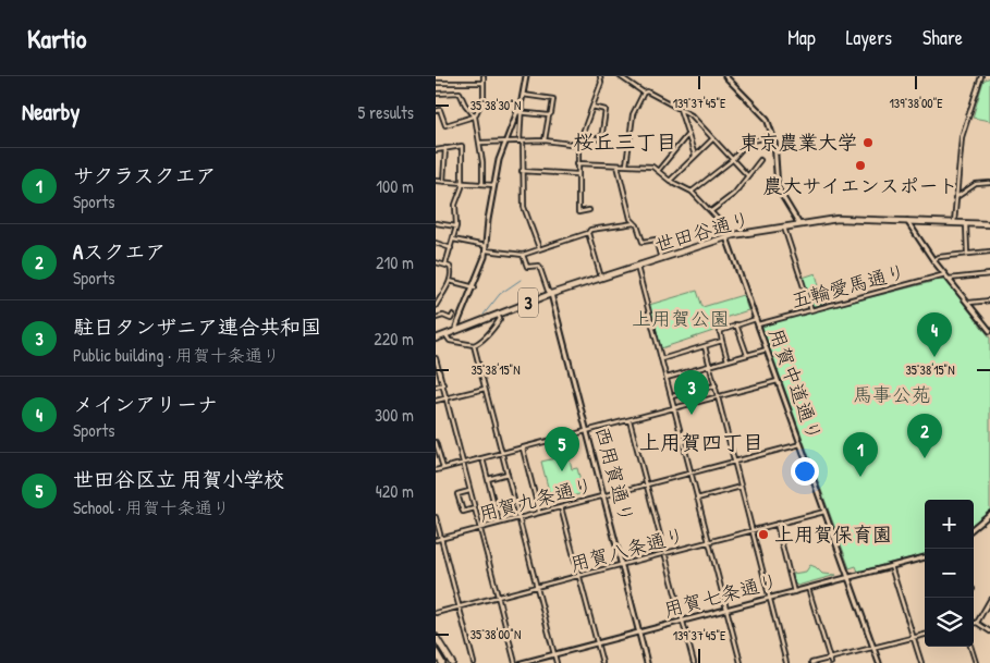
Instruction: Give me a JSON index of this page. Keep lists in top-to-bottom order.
{
  "streets": {
    "main road": ["世田谷通り", "3"],
    "street": [
      "五輪愛馬通り",
      "用賀中道通り",
      "西用賀通り",
      "用賀九条通り",
      "用賀八条通り",
      "用賀七条通り"
    ]
  },
  "crossings": [
    ["世田谷通り", "用賀中道通り"],
    ["世田谷通り", "西用賀通り"],
    ["五輪愛馬通り", "用賀中道通り"],
    ["用賀中道通り", "用賀九条通り"],
    ["用賀中道通り", "用賀八条通り"],
    ["用賀中道通り", "用賀七条通り"],
    ["西用賀通り", "用賀九条通り"],
    ["西用賀通り", "用賀八条通り"],
    ["西用賀通り", "用賀七条通り"]
  ],
  "districts": ["桜丘三丁目", "上用賀四丁目"],
  "parks": ["上用賀公園", "馬事公苑"],
  "places": ["東京農業大学", "農大サイエンスポート", "上用賀保育園"],
  "page": {
    "header": "Kartio",
    "nav": ["Map", "Layers", "Share"],
    "heading": ["Nearby", "5 results"],
    "list": [
      {
        "mark": "1",
        "name": "サクラスクエア",
        "note": "Sports",
        "value": "100 m"
      },
      {
        "mark": "2",
        "name": "Aスクエア",
        "note": "Sports",
        "value": "210 m"
      },
      {
        "mark": "3",
        "name": "駐日タンザニア連合共和国",
        "note": "Public building · 用賀十条通り",
        "value": "220 m"
      },
      {
        "mark": "4",
        "name": "メインアリーナ",
        "note": "Sports",
        "value": "300 m"
      },
      {
        "mark": "5",
        "name": "世田谷区立 用賀小学校",
        "note": "School · 用賀十条通り",
        "value": "420 m"
      }
    ],
    "pins": [
      "4",
      "3",
      "2",
      "5",
      "1"
    ],
    "map_buttons": ["+", "−"]
  },
  "coordinates": [
    "139°37'45\"E",
    "139°38'00\"E",
    "35°38'30\"N",
    "35°38'15\"N",
    "35°38'00\"N"
  ]
}
